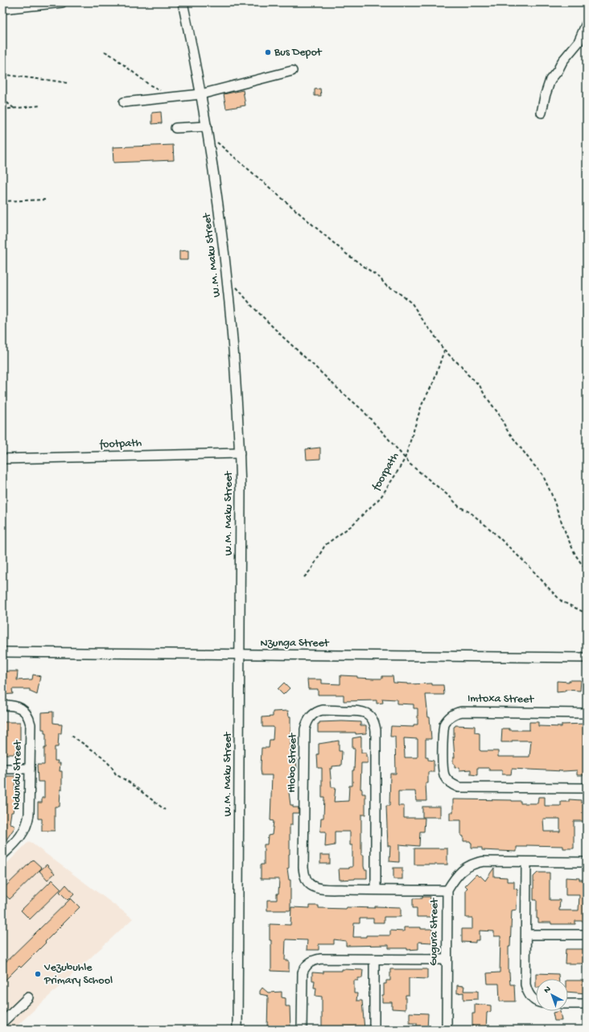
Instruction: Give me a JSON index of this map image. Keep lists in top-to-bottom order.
{
  "streets": {
    "street": [
      "W.M. Maku Street",
      "footpath",
      "Nzunga Street",
      "Imtoxa Street",
      "Hlobo Street",
      "Ndundu Street",
      "Gugura Street"
    ],
    "path": ["foorpath"]
  },
  "crossings": [
    ["W.M. Maku Street", "footpath"],
    ["W.M. Maku Street", "Nzunga Street"],
    ["Hlobo Street", "Gugura Street"]
  ],
  "places": ["Bus Depot", "Vezubuhle Primary School"],
  "north": "top left"
}
